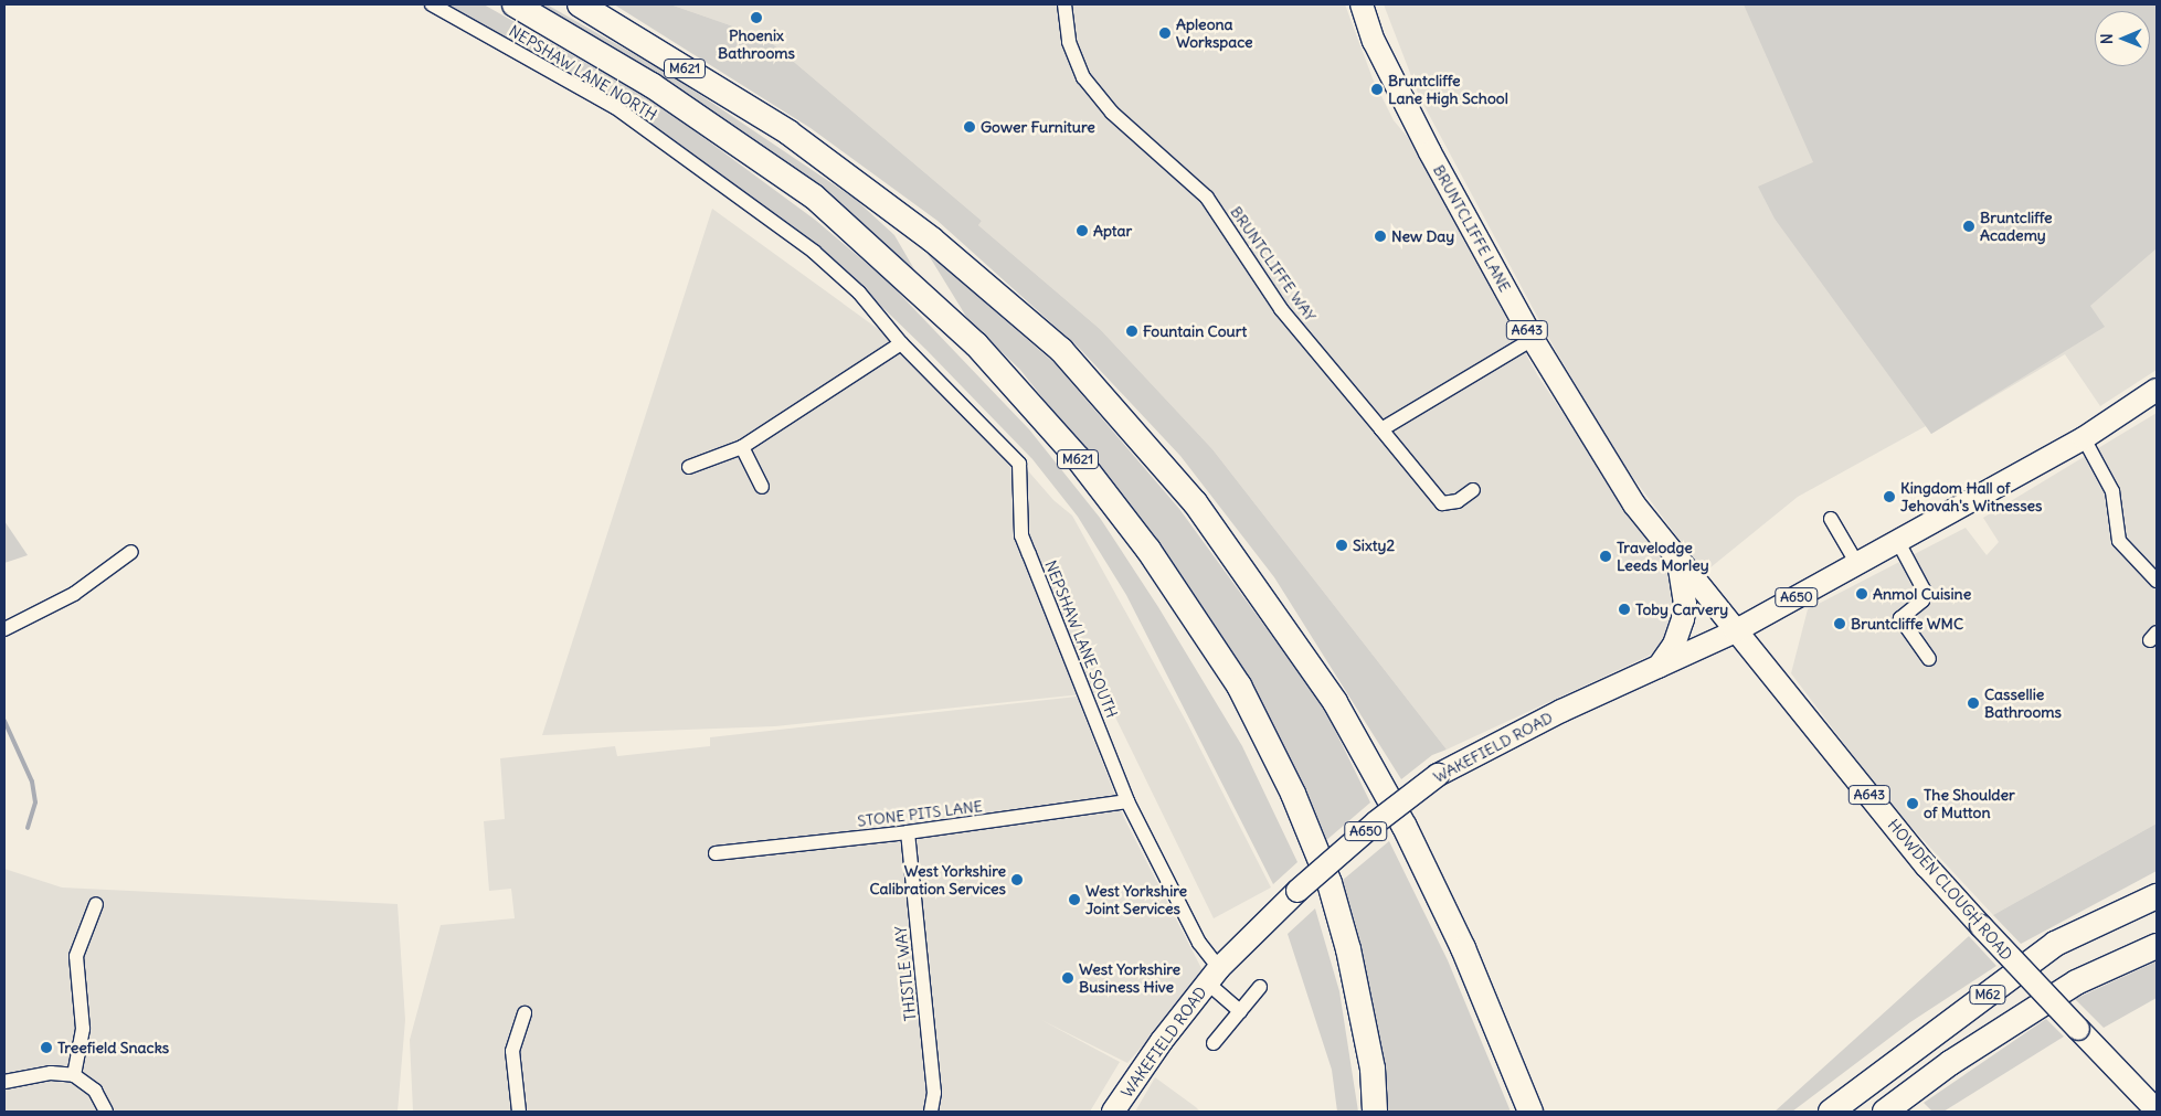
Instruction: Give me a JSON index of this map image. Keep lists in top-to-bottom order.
{
  "streets": {
    "highway": ["M621", "M62"],
    "main road": [
      "BRUNTCLIFFE LANE",
      "A643",
      "A650",
      "WAKEFIELD ROAD",
      "HOWDEN CLOUGH ROAD"
    ],
    "street": [
      "NEPSHAW LANE NORTH",
      "BRUNTCLIFFE WAY",
      "NEPSHAW LANE SOUTH",
      "STONE PITS LANE",
      "THISTLE WAY"
    ]
  },
  "crossings": [
    ["NEPSHAW LANE NORTH", "NEPSHAW LANE SOUTH"],
    ["BRUNTCLIFFE LANE", "A650"],
    ["BRUNTCLIFFE LANE", "WAKEFIELD ROAD"],
    ["BRUNTCLIFFE LANE", "HOWDEN CLOUGH ROAD"],
    ["A650", "WAKEFIELD ROAD"],
    ["A650", "HOWDEN CLOUGH ROAD"],
    ["NEPSHAW LANE SOUTH", "WAKEFIELD ROAD"],
    ["NEPSHAW LANE SOUTH", "STONE PITS LANE"],
    ["WAKEFIELD ROAD", "HOWDEN CLOUGH ROAD"],
    ["STONE PITS LANE", "THISTLE WAY"]
  ],
  "places": [
    "Phoenix Bathrooms",
    "Apleona Workspace",
    "Bruntcliffe Lane High School",
    "Gower Furniture",
    "Bruntcliffe Academy",
    "Aptar",
    "New Day",
    "Fountain Court",
    "Kingdom Hall of Jehovah's Witnesses",
    "Sixty2",
    "Travelodge Leeds Morley",
    "Anmol Cuisine",
    "Toby Carvery",
    "Bruntcliffe WMC",
    "Cassellie Bathrooms",
    "The Shoulder of Mutton",
    "West Yorkshire Calibration Services",
    "West Yorkshire Joint Services",
    "West Yorkshire Business Hive",
    "Treefield Snacks"
  ],
  "north": "left"
}
